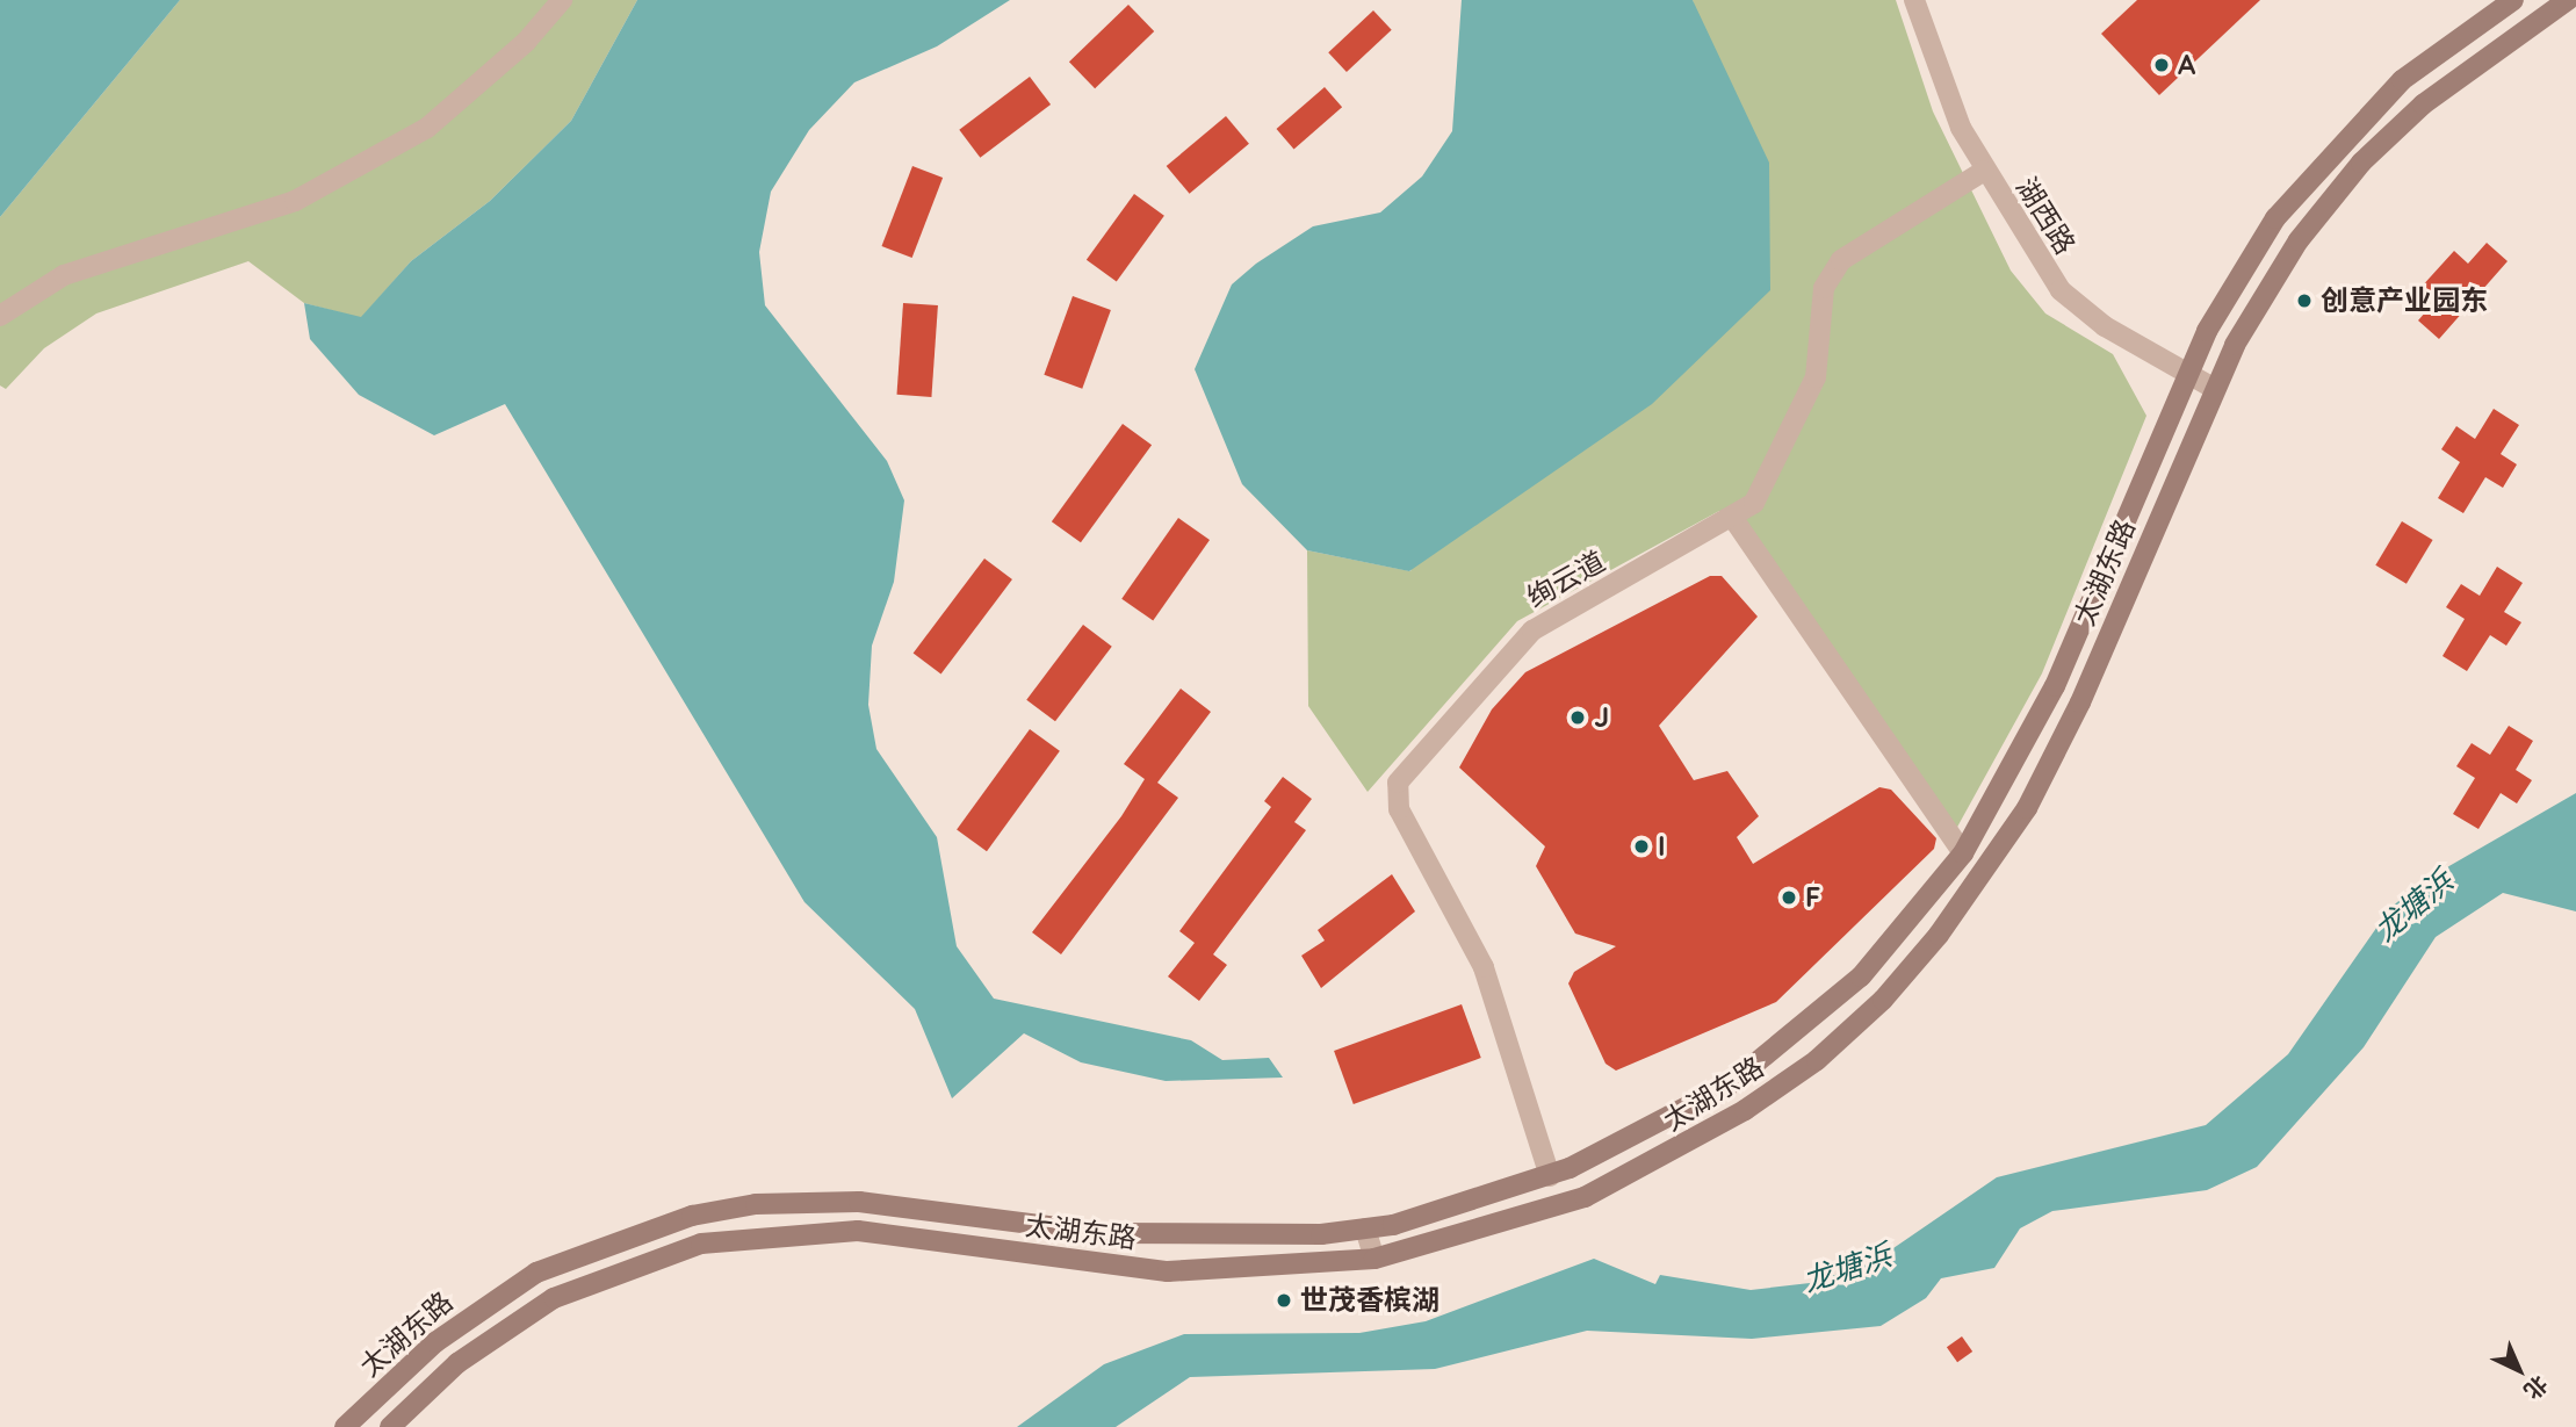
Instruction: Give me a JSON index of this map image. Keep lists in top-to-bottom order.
{
  "streets": {
    "main road": ["太湖东路"],
    "street": ["湖西路", "绚云道"]
  },
  "crossings": [
    ["湖西路", "太湖东路"],
    ["湖西路", "绚云道"],
    ["太湖东路", "绚云道"]
  ],
  "water": ["龙塘浜"],
  "places": [
    "A",
    "创意产业园东",
    "J",
    "I",
    "F",
    "世茂香槟湖"
  ],
  "north": "bottom right"
}
